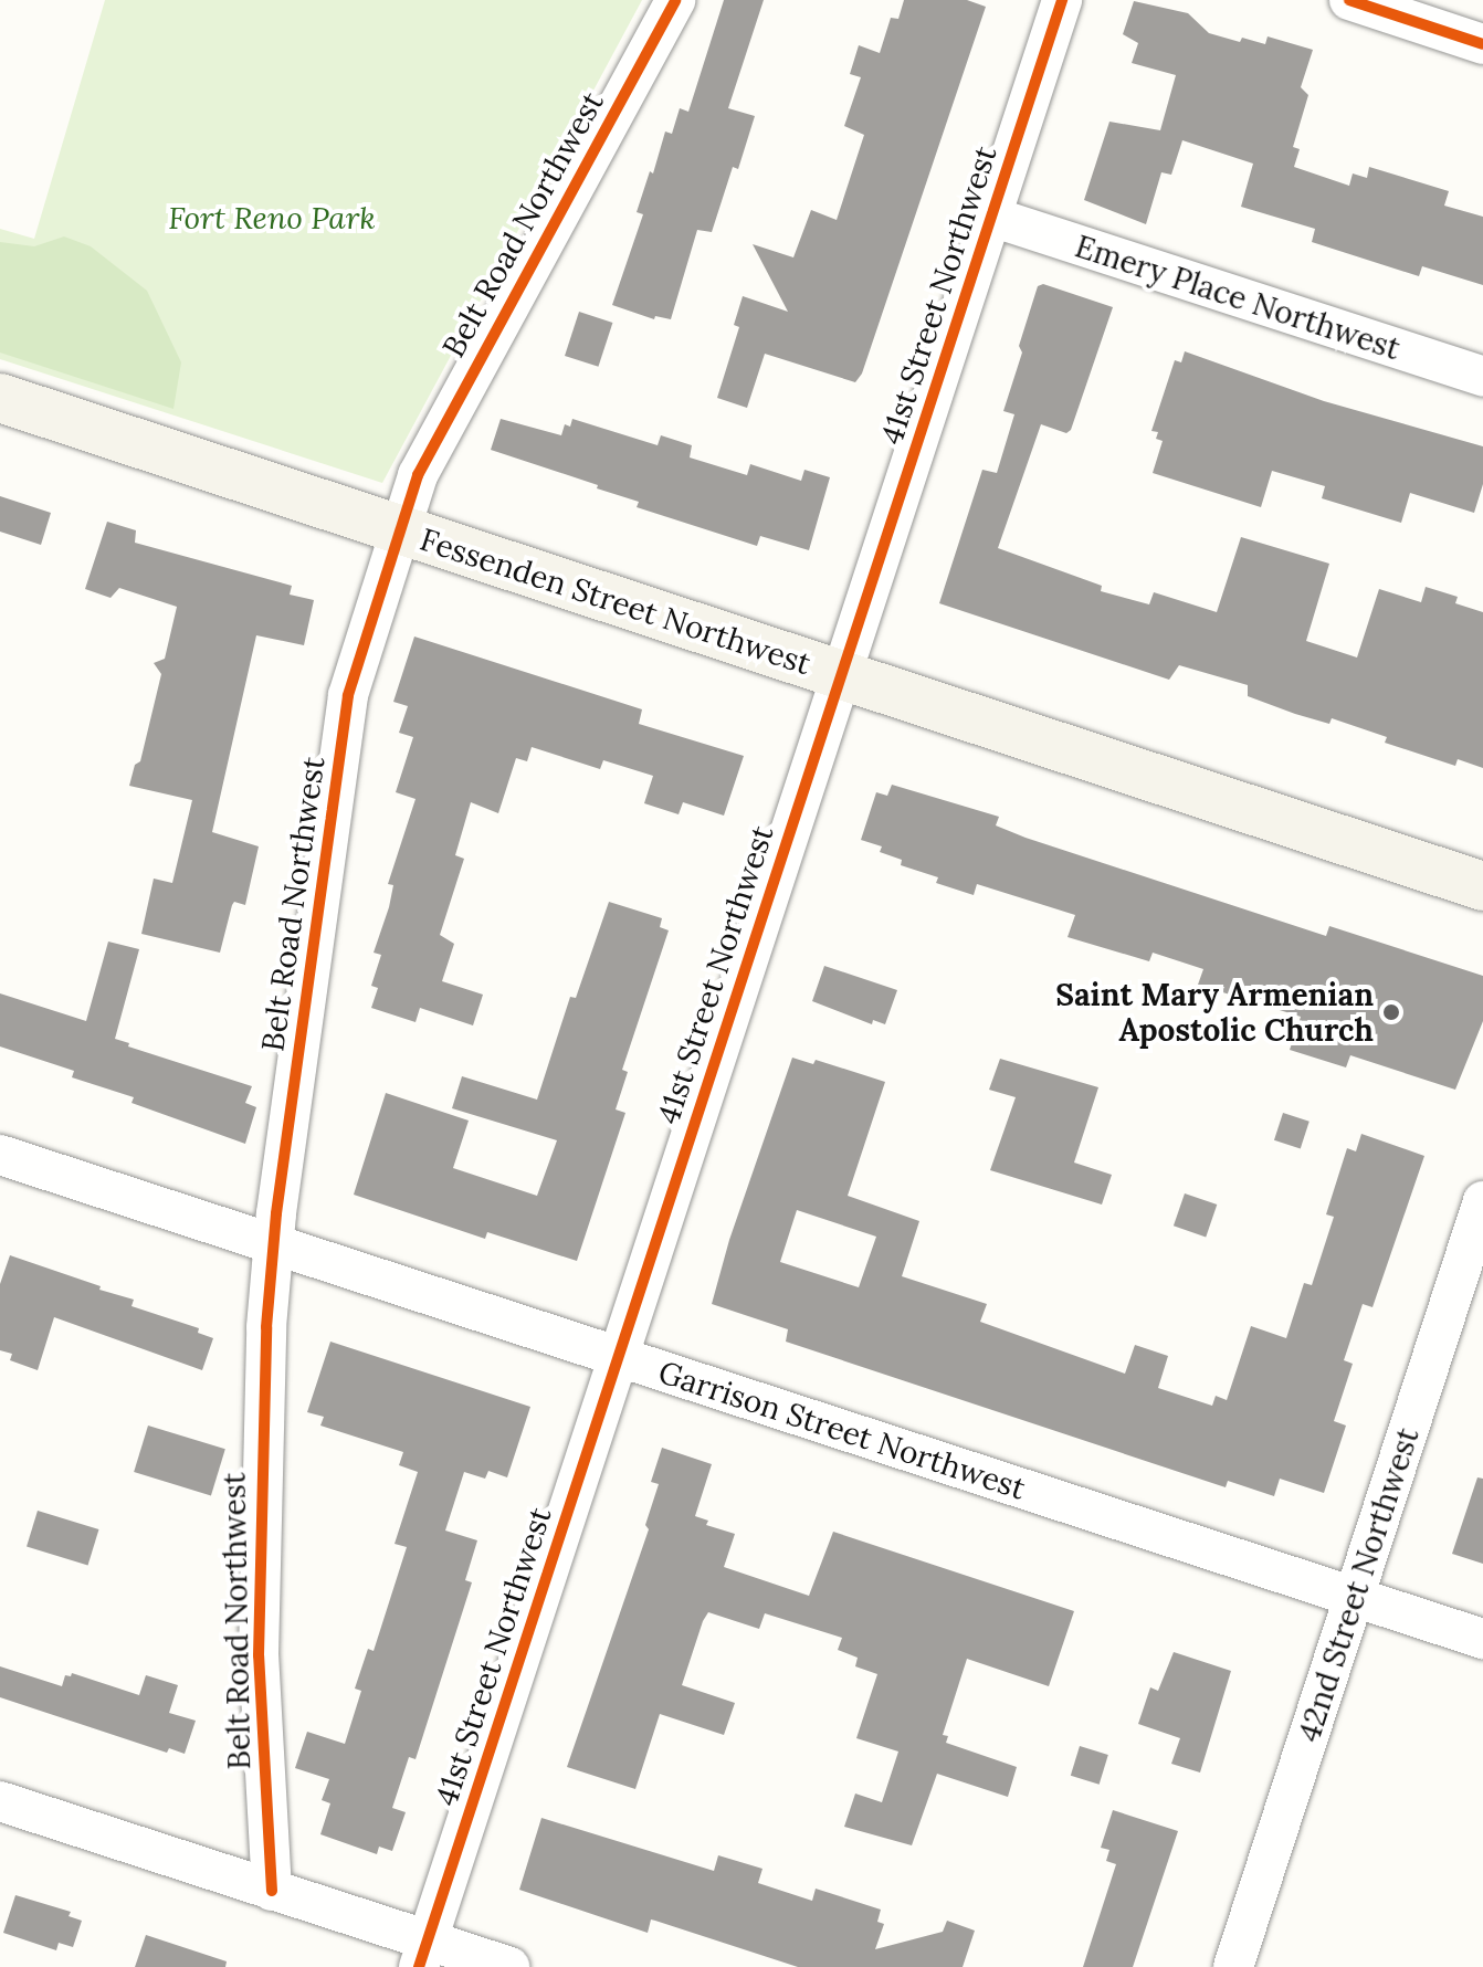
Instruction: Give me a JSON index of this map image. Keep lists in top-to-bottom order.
{
  "streets": {
    "street": [
      "Belt Road Northwest",
      "41st Street Northwest",
      "Emery Place Northwest",
      "Fessenden Street Northwest",
      "Garrison Street Northwest",
      "42nd Street Northwest"
    ]
  },
  "crossings": [
    ["Belt Road Northwest", "Fessenden Street Northwest"],
    ["Belt Road Northwest", "Garrison Street Northwest"],
    ["41st Street Northwest", "Emery Place Northwest"],
    ["41st Street Northwest", "Fessenden Street Northwest"],
    ["41st Street Northwest", "Garrison Street Northwest"],
    ["Garrison Street Northwest", "42nd Street Northwest"]
  ],
  "parks": ["Fort Reno Park"],
  "places": ["Saint Mary Armenian Apostolic Church"]
}
